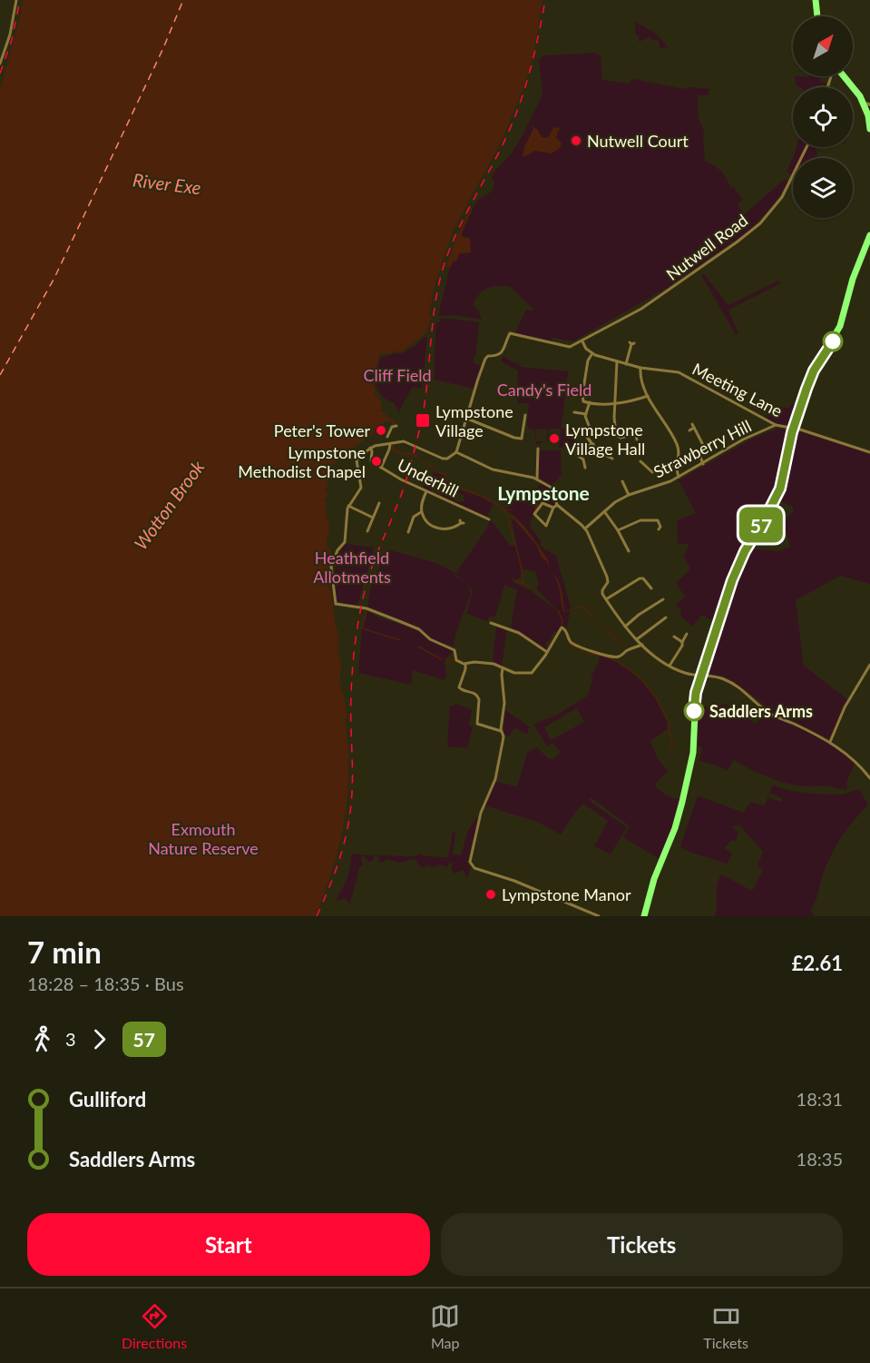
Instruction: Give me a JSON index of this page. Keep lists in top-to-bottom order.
{
  "streets": {
    "street": [
      "Nutwell Road",
      "Meeting Lane",
      "Strawberry Hill",
      "Underhill"
    ]
  },
  "crossings": [
    ["Meeting Lane", "Strawberry Hill"]
  ],
  "districts": ["Lympstone"],
  "water": ["River Exe", "Wotton Brook"],
  "parks": [
    "Cliff Field",
    "Candy's Field",
    "Heathfield Allotments",
    "Exmouth Nature Reserve"
  ],
  "places": {
    "other": [
      "Nutwell Court",
      "Peter's Tower",
      "Lympstone Village Hall",
      "Lympstone Methodist Chapel",
      "Saddlers Arms",
      "Lympstone Manor"
    ],
    "transit": ["Lympstone Village"]
  },
  "lines": ["bus line 57"],
  "north": "top right",
  "page": {
    "on_map": "57",
    "heading": ["7 min", "18:28 – 18:35 · Bus", "£2.61"],
    "legs": ["3", "57"],
    "list": [
      {
        "name": "Gulliford",
        "value": "18:31"
      },
      {
        "name": "Saddlers Arms",
        "value": "18:35"
      }
    ],
    "buttons": ["Start", "Tickets"],
    "tabs": ["Directions", "Map", "Tickets"]
  }
}
